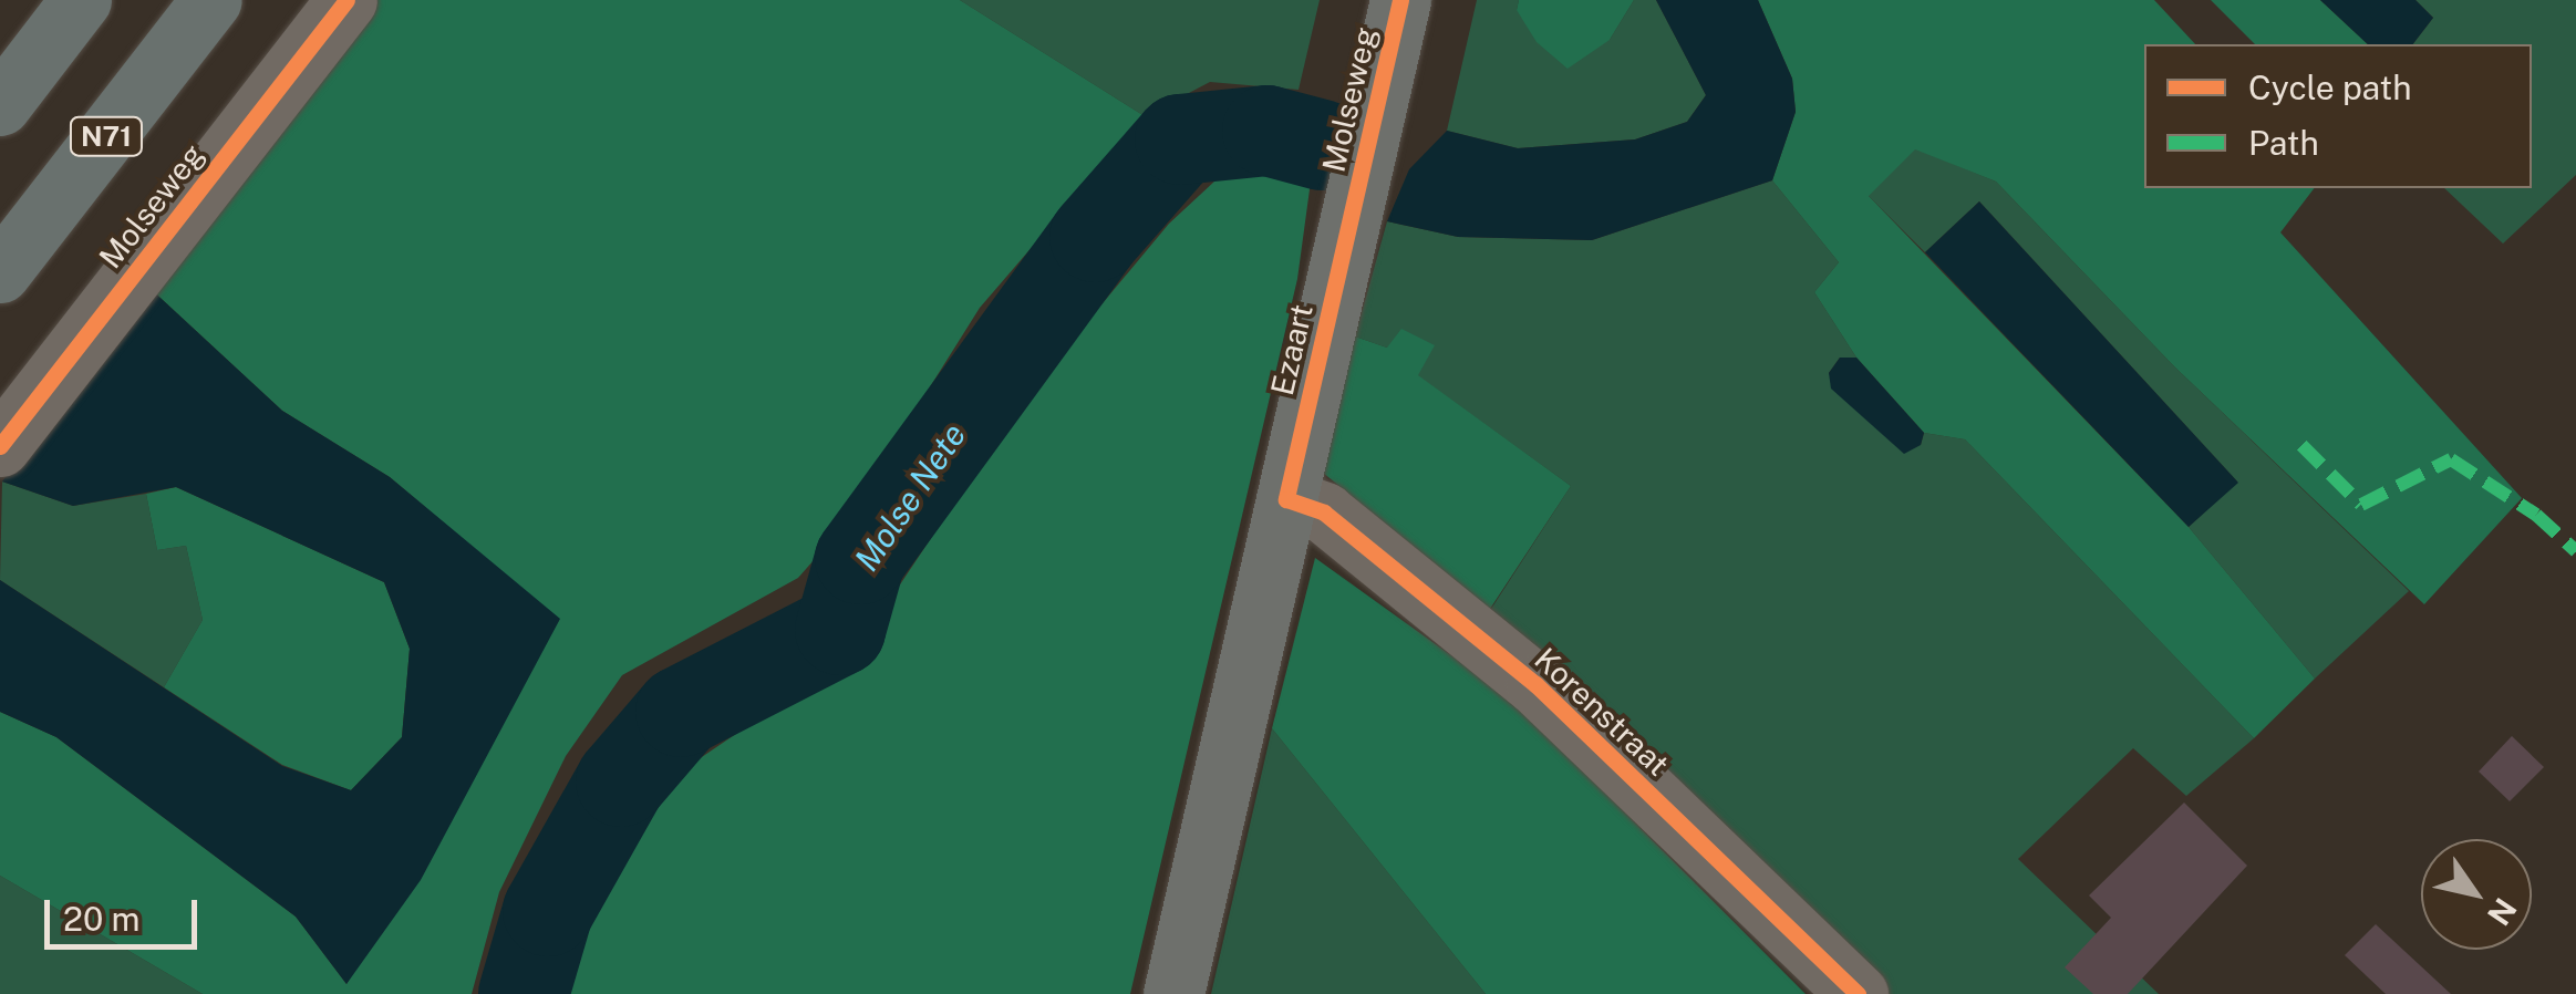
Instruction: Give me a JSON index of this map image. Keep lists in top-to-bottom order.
{
  "streets": {
    "highway": ["N71"],
    "main road": ["Molseweg", "Ezaart"],
    "street": ["Korenstraat"]
  },
  "crossings": [
    ["Molseweg", "Ezaart"],
    ["Ezaart", "Korenstraat"]
  ],
  "water": ["Molse Nete"],
  "legend": ["Cycle path", "Path"],
  "scale_bar": "20 m",
  "north": "bottom right"
}
